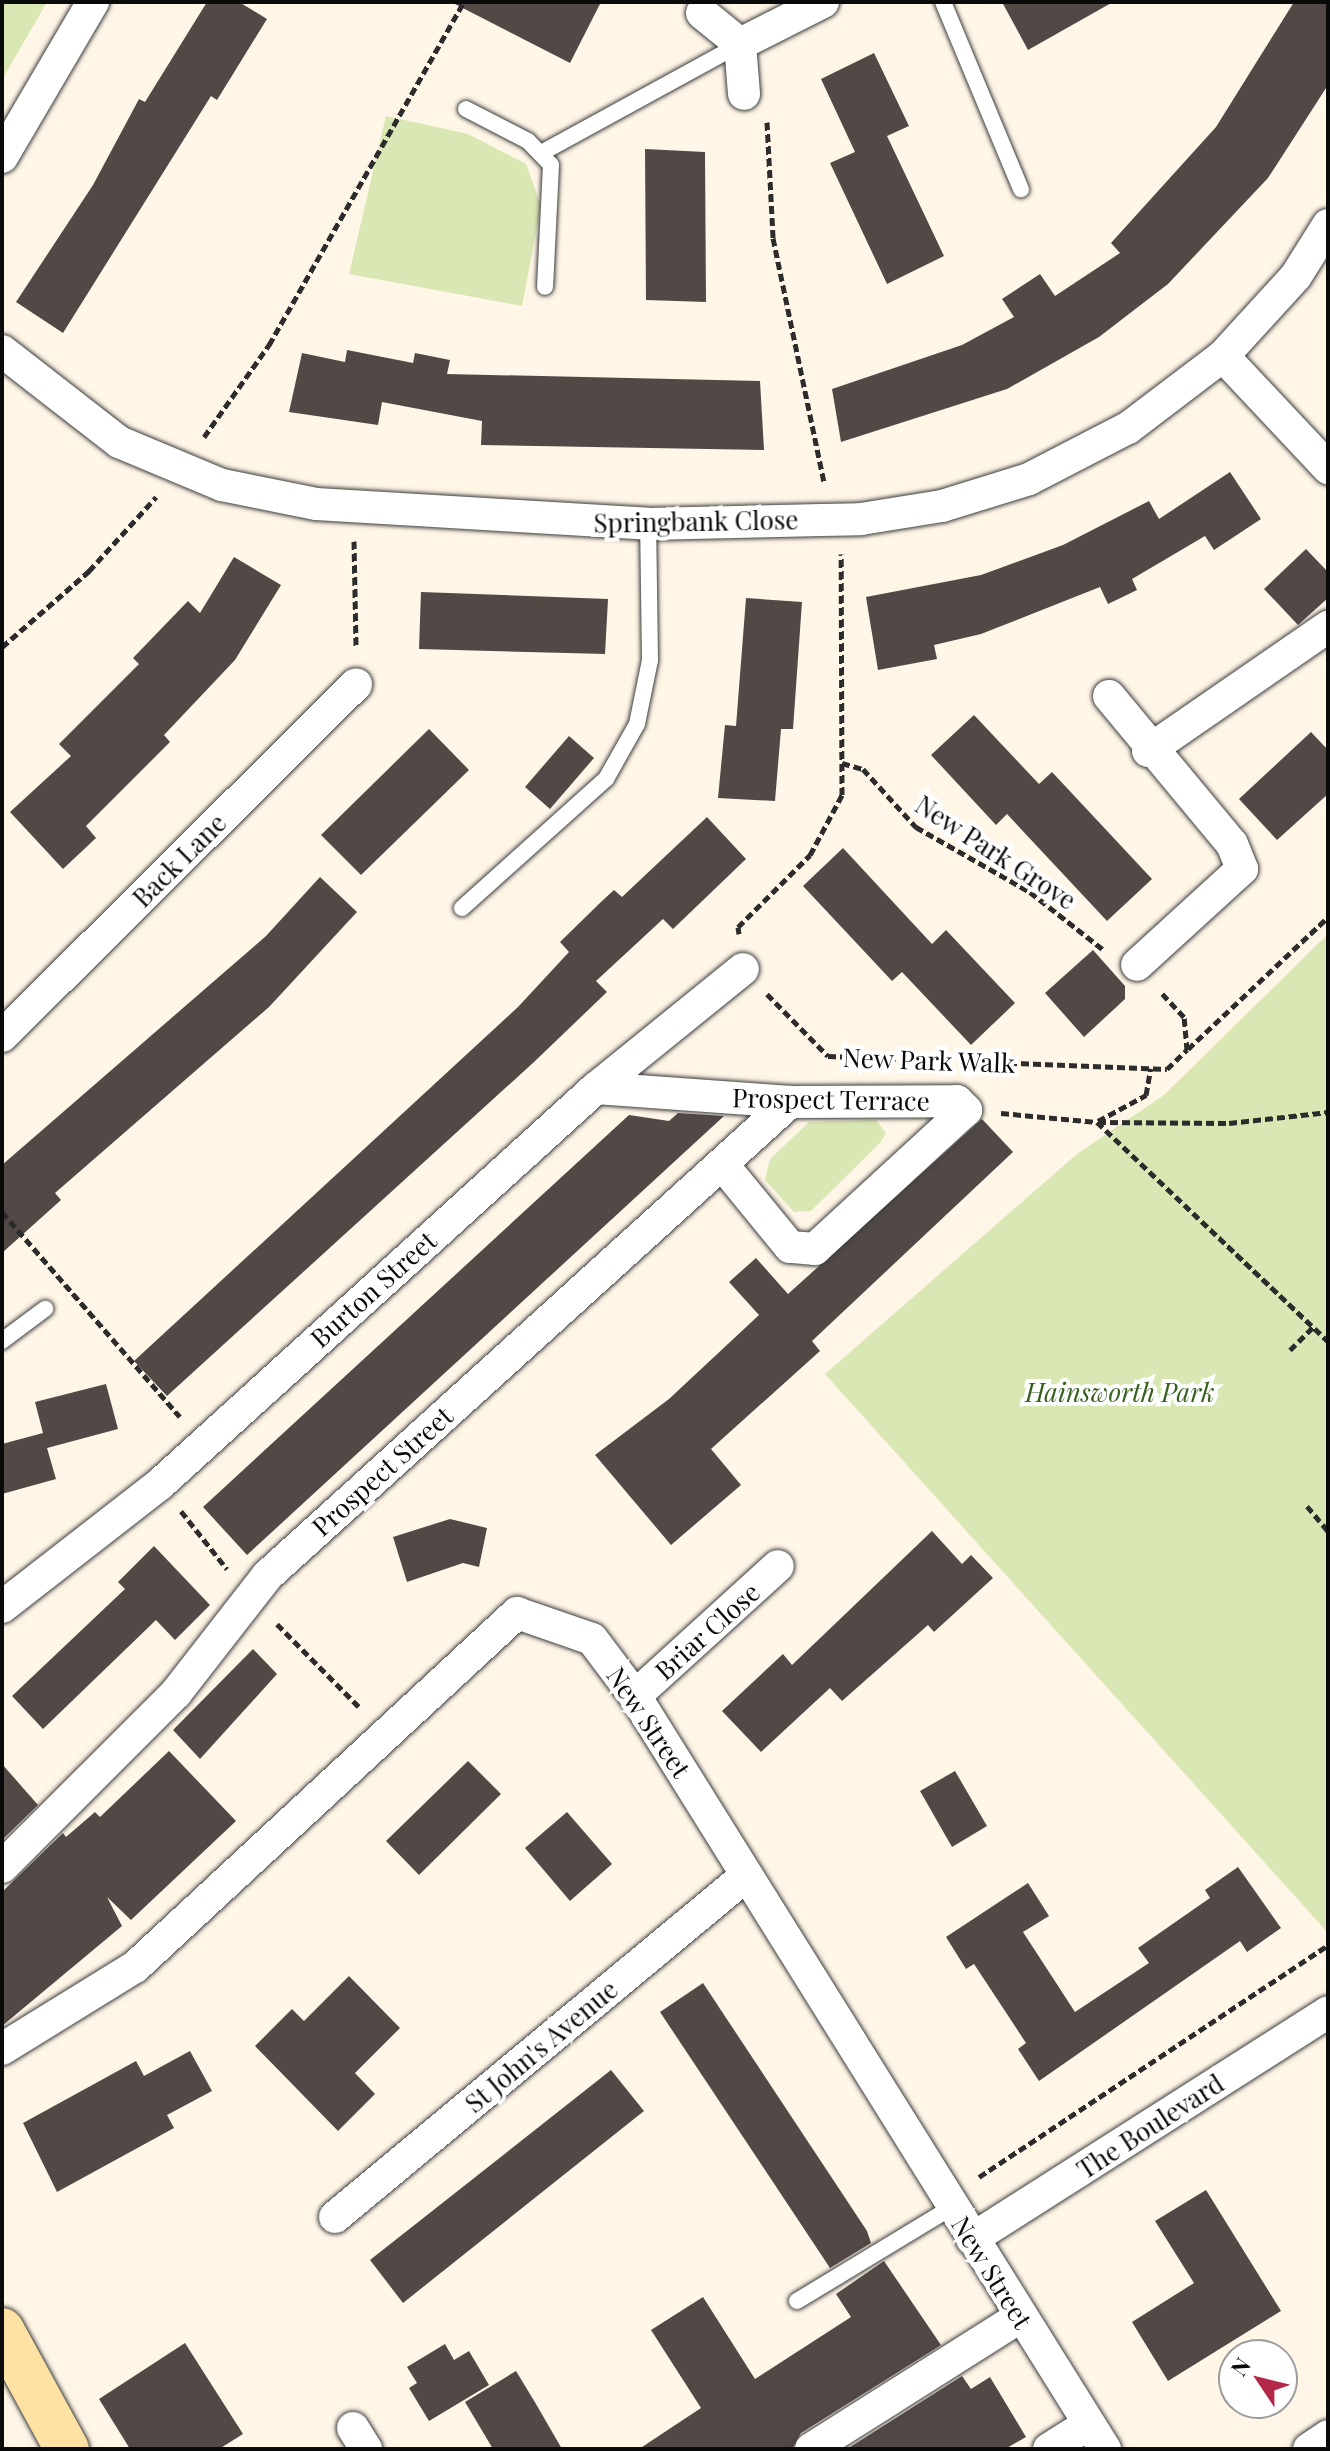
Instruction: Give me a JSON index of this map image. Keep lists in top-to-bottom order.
{
  "streets": {
    "street": [
      "Springbank Close",
      "Back Lane",
      "Prospect Terrace",
      "Burton Street",
      "Prospect Street",
      "Briar Close",
      "New Street",
      "St John's Avenue",
      "The Boulevard"
    ],
    "path": ["New Park Grove", "New Park Walk"]
  },
  "crossings": [
    ["New Park Walk", "Burton Street"],
    ["Prospect Terrace", "Burton Street"],
    ["Prospect Terrace", "Prospect Street"],
    ["Briar Close", "New Street"],
    ["New Street", "St John's Avenue"],
    ["New Street", "The Boulevard"]
  ],
  "parks": ["Hainsworth Park"],
  "north": "top left"
}
